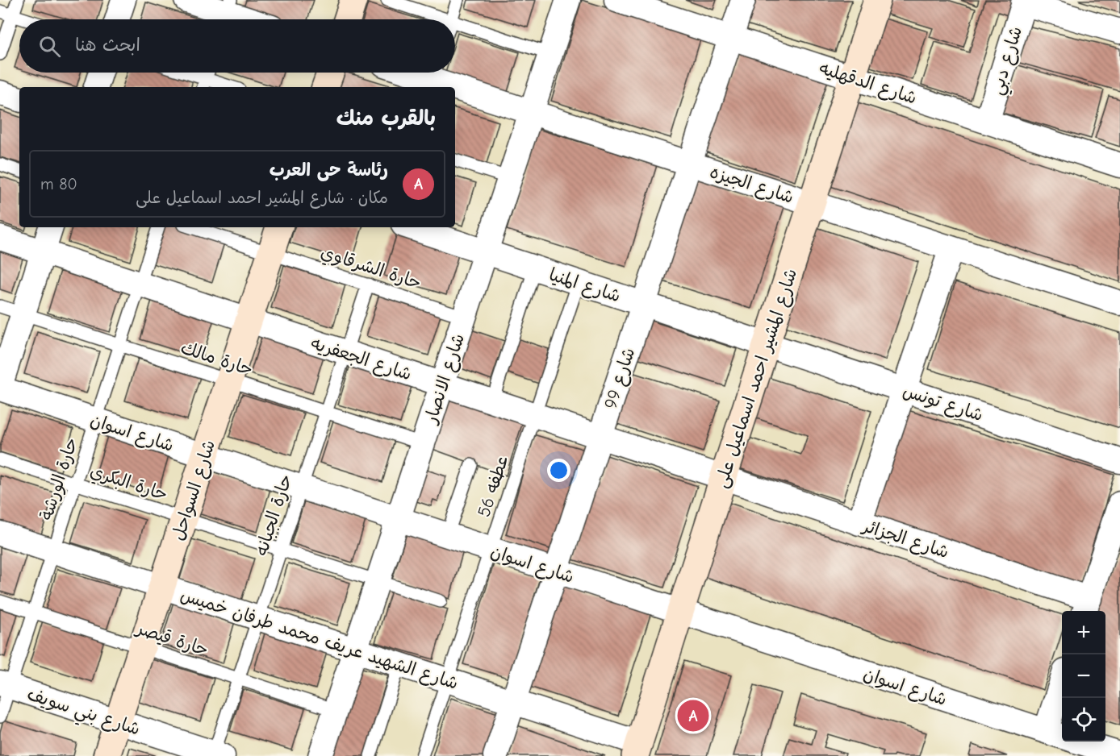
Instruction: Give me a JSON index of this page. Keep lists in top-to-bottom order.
{
  "streets": {
    "street": [
      "شارع دبي",
      "شارع الدقهليه",
      "شارع الجيزه",
      "شارع المنيا",
      "شارع الجعفريه",
      "شارع الانصار",
      "شارع 99",
      "شارع المشير احمد اسماعيل على",
      "شارع تونس",
      "شارع اسوان",
      "شارع السواحل",
      "شارع الجزائر",
      "شارع الشهيد عريف محمد طرفان خميس",
      "شارع بني سويف"
    ],
    "lane": [
      "حارة الشرقاوي",
      "حارة مالك",
      "حارة الورشة",
      "حارة البكري",
      "عطفه 56",
      "حارة الجبانه",
      "حارة قيصر"
    ]
  },
  "crossings": [
    ["شارع دبي", "شارع الدقهليه"],
    ["شارع الدقهليه", "شارع 99"],
    ["شارع الدقهليه", "شارع المشير احمد اسماعيل على"],
    ["شارع الجيزه", "شارع الانصار"],
    ["شارع الجيزه", "شارع 99"],
    ["شارع الجيزه", "شارع المشير احمد اسماعيل على"],
    ["حارة الشرقاوي", "شارع الانصار"],
    ["حارة الشرقاوي", "شارع السواحل"],
    ["حارة الشرقاوي", "حارة الجبانه"],
    ["شارع المنيا", "شارع الانصار"],
    ["شارع المنيا", "شارع 99"],
    ["شارع المنيا", "شارع المشير احمد اسماعيل على"],
    ["شارع المنيا", "شارع تونس"],
    ["شارع المنيا", "عطفه 56"],
    ["حارة مالك", "شارع الانصار"],
    ["حارة مالك", "حارة الورشة"],
    ["حارة مالك", "شارع السواحل"],
    ["حارة مالك", "حارة الجبانه"],
    ["شارع الجعفريه", "شارع الانصار"],
    ["شارع الجعفريه", "شارع 99"],
    ["شارع الجعفريه", "شارع المشير احمد اسماعيل على"],
    ["شارع الجعفريه", "حارة الورشة"],
    ["شارع الجعفريه", "عطفه 56"],
    ["شارع الجعفريه", "شارع السواحل"],
    ["شارع الجعفريه", "حارة الجبانه"],
    ["شارع الجعفريه", "شارع الجزائر"],
    ["شارع الانصار", "شارع اسوان"],
    ["شارع الانصار", "حارة البكري"],
    ["شارع الانصار", "حارة قيصر"],
    ["شارع الانصار", "شارع الشهيد عريف محمد طرفان خميس"],
    ["شارع 99", "شارع اسوان"],
    ["شارع 99", "شارع الشهيد عريف محمد طرفان خميس"],
    ["شارع المشير احمد اسماعيل على", "شارع تونس"],
    ["شارع المشير احمد اسماعيل على", "شارع اسوان"],
    ["شارع المشير احمد اسماعيل على", "شارع الجزائر"],
    ["شارع المشير احمد اسماعيل على", "شارع الشهيد عريف محمد طرفان خميس"],
    ["شارع اسوان", "حارة الورشة"],
    ["شارع اسوان", "عطفه 56"],
    ["شارع اسوان", "شارع السواحل"],
    ["شارع اسوان", "حارة الجبانه"],
    ["حارة الورشة", "حارة البكري"],
    ["حارة الورشة", "حارة قيصر"],
    ["حارة الورشة", "شارع الشهيد عريف محمد طرفان خميس"],
    ["حارة الورشة", "شارع بني سويف"],
    ["حارة البكري", "شارع السواحل"],
    ["حارة البكري", "حارة الجبانه"],
    ["عطفه 56", "شارع الشهيد عريف محمد طرفان خميس"],
    ["شارع السواحل", "حارة قيصر"],
    ["شارع السواحل", "شارع الشهيد عريف محمد طرفان خميس"],
    ["شارع السواحل", "شارع بني سويف"],
    ["حارة الجبانه", "حارة قيصر"],
    ["حارة الجبانه", "شارع الشهيد عريف محمد طرفان خميس"],
    ["حارة الجبانه", "شارع بني سويف"]
  ],
  "page": {
    "search": "ابحث هنا",
    "heading": "بالقرب منك",
    "list": [
      {
        "mark": "A",
        "name": "رئاسة حى العرب",
        "note": "مكان · شارع المشير احمد اسماعيل على",
        "value": "80 m"
      }
    ],
    "map_buttons": ["+", "−"],
    "pins": "A"
  }
}
